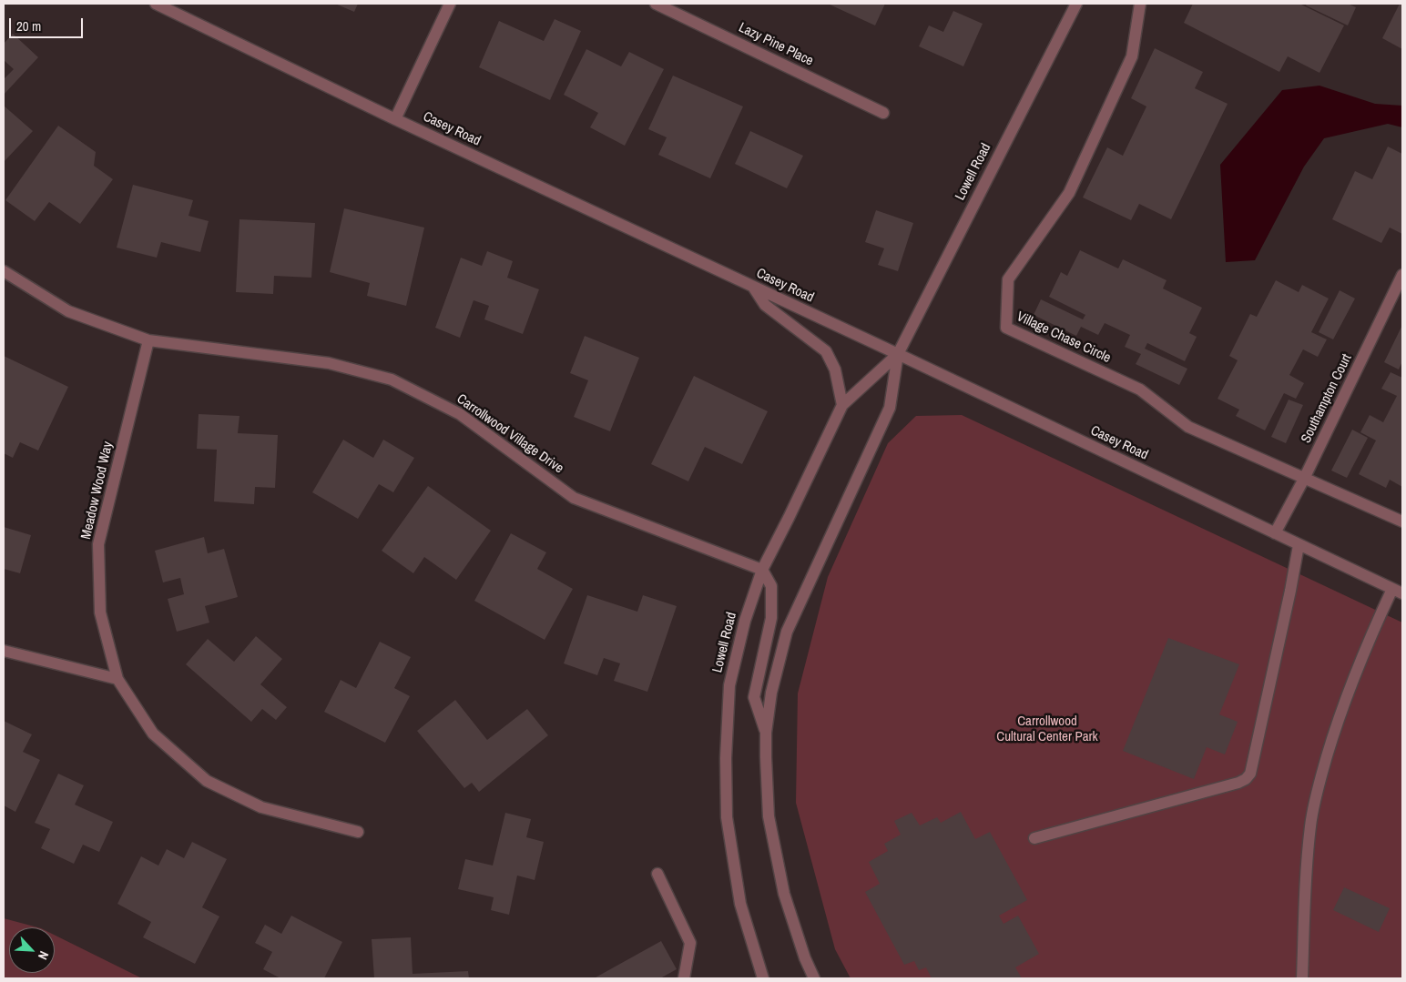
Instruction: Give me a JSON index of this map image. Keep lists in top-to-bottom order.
{
  "streets": {
    "street": [
      "Lazy Pine Place",
      "Casey Road",
      "Lowell Road",
      "Village Chase Circle",
      "Southampton Court",
      "Carrollwood Village Drive",
      "Meadow Wood Way"
    ]
  },
  "crossings": [
    ["Casey Road", "Lowell Road"],
    ["Casey Road", "Southampton Court"],
    ["Lowell Road", "Carrollwood Village Drive"],
    ["Village Chase Circle", "Southampton Court"],
    ["Carrollwood Village Drive", "Meadow Wood Way"]
  ],
  "parks": ["Carrollwood Cultural Center Park"],
  "scale_bar": "20 m",
  "north": "bottom right"
}
